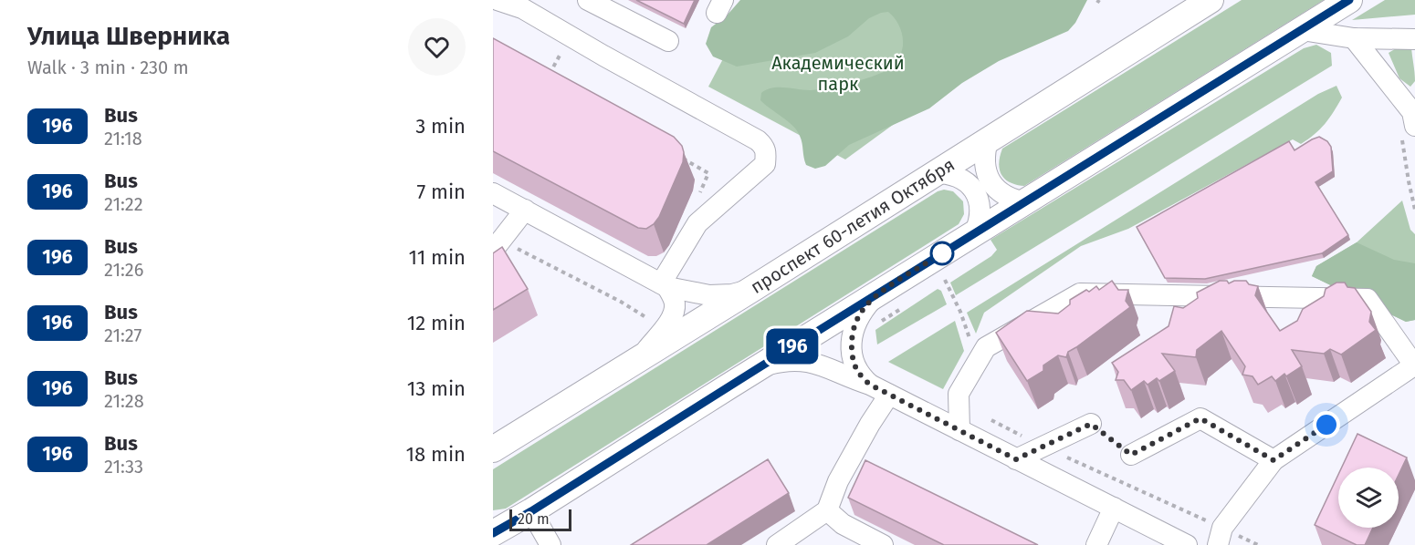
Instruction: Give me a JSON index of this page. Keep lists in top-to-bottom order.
{
  "streets": {
    "main road": ["проспект 60-летия Октября"]
  },
  "parks": ["Академический парк"],
  "lines": ["bus line 196"],
  "scale_bar": "20 m",
  "page": {
    "heading": ["Улица Шверника", "Walk · 3 min · 230 m"],
    "on_map": "196",
    "list": [
      {
        "mark": "196",
        "name": "Bus",
        "note": "21:18",
        "value": "3 min"
      },
      {
        "mark": "196",
        "name": "Bus",
        "note": "21:22",
        "value": "7 min"
      },
      {
        "mark": "196",
        "name": "Bus",
        "note": "21:26",
        "value": "11 min"
      },
      {
        "mark": "196",
        "name": "Bus",
        "note": "21:27",
        "value": "12 min"
      },
      {
        "mark": "196",
        "name": "Bus",
        "note": "21:28",
        "value": "13 min"
      },
      {
        "mark": "196",
        "name": "Bus",
        "note": "21:33",
        "value": "18 min"
      }
    ],
    "scale": "20 m"
  }
}
